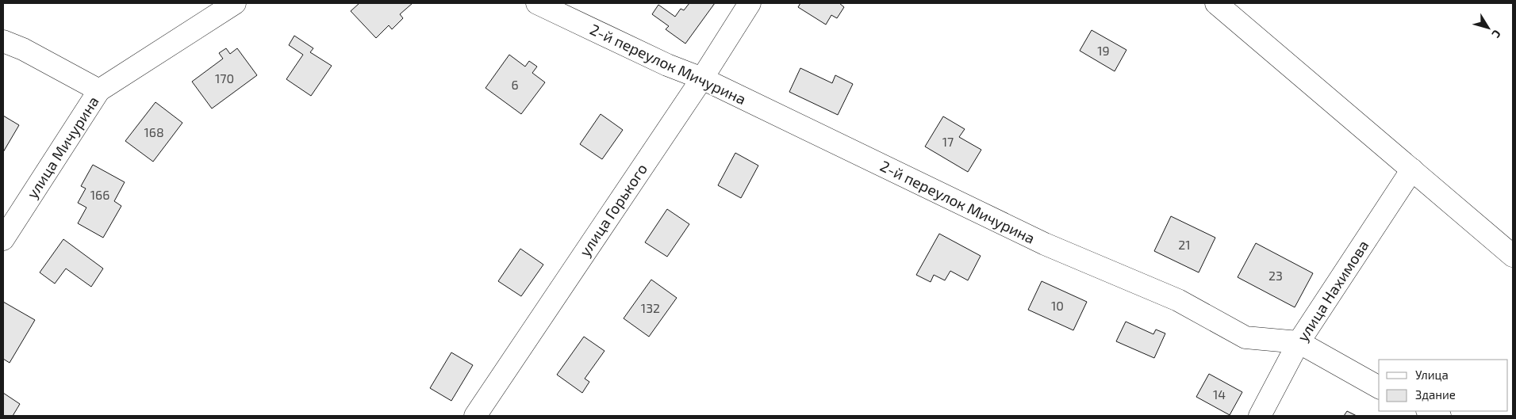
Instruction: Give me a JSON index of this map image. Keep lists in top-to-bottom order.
{
  "streets": {
    "street": [
      "2-й переулок Мичурина",
      "улица Мичурина",
      "улица Горького",
      "улица Нахимова"
    ]
  },
  "crossings": [
    ["2-й переулок Мичурина", "улица Горького"],
    ["2-й переулок Мичурина", "улица Нахимова"]
  ],
  "house_numbers": [
    "19",
    "170",
    "6",
    "168",
    "17",
    "166",
    "21",
    "23",
    "10",
    "132",
    "14"
  ],
  "legend": ["Улица", "Здание"],
  "north": "bottom right"
}
